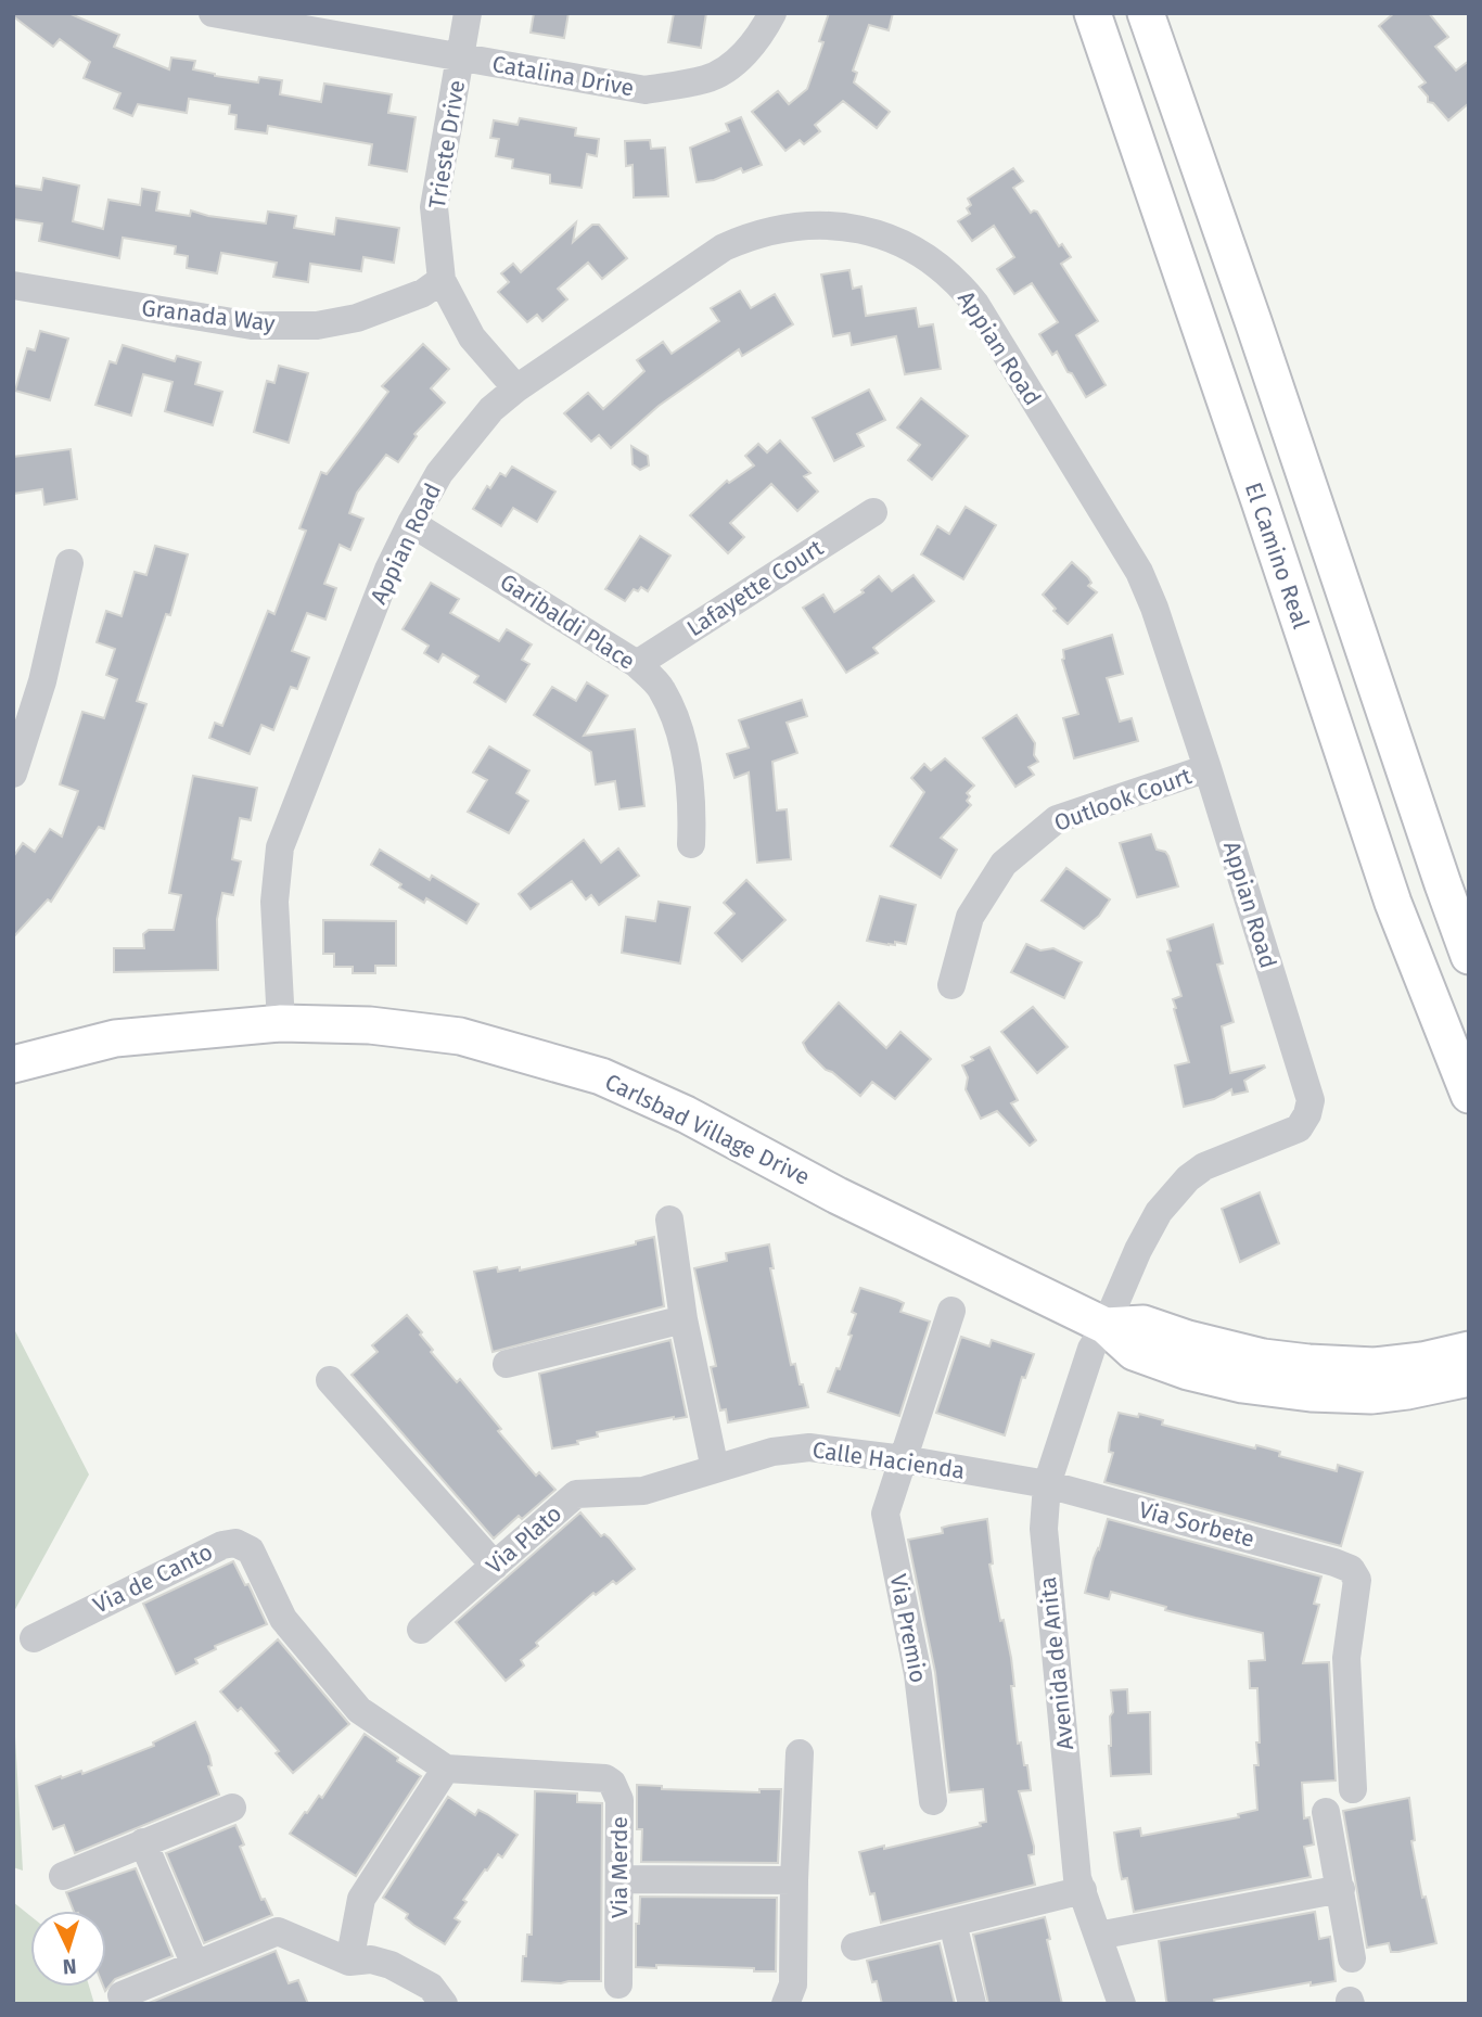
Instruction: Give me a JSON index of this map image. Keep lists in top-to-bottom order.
{
  "streets": {
    "main road": ["El Camino Real", "Carlsbad Village Drive"],
    "street": [
      "Catalina Drive",
      "Trieste Drive",
      "Granada Way",
      "Appian Road",
      "Lafayette Court",
      "Garibaldi Place",
      "Outlook Court",
      "Calle Hacienda",
      "Via Sorbete",
      "Via Plato",
      "Via de Canto",
      "Via Premio",
      "Avenida de Anita",
      "Via Merde"
    ]
  },
  "crossings": [
    ["Catalina Drive", "Trieste Drive"],
    ["Trieste Drive", "Granada Way"],
    ["Trieste Drive", "Appian Road"],
    ["Appian Road", "Garibaldi Place"],
    ["Appian Road", "Outlook Court"],
    ["Appian Road", "Carlsbad Village Drive"],
    ["Appian Road", "Avenida de Anita"],
    ["Lafayette Court", "Garibaldi Place"],
    ["Carlsbad Village Drive", "Avenida de Anita"],
    ["Calle Hacienda", "Via Sorbete"],
    ["Calle Hacienda", "Via Plato"],
    ["Calle Hacienda", "Via Premio"],
    ["Calle Hacienda", "Avenida de Anita"],
    ["Via Sorbete", "Avenida de Anita"],
    ["Via de Canto", "Via Merde"]
  ],
  "north": "bottom"
}
